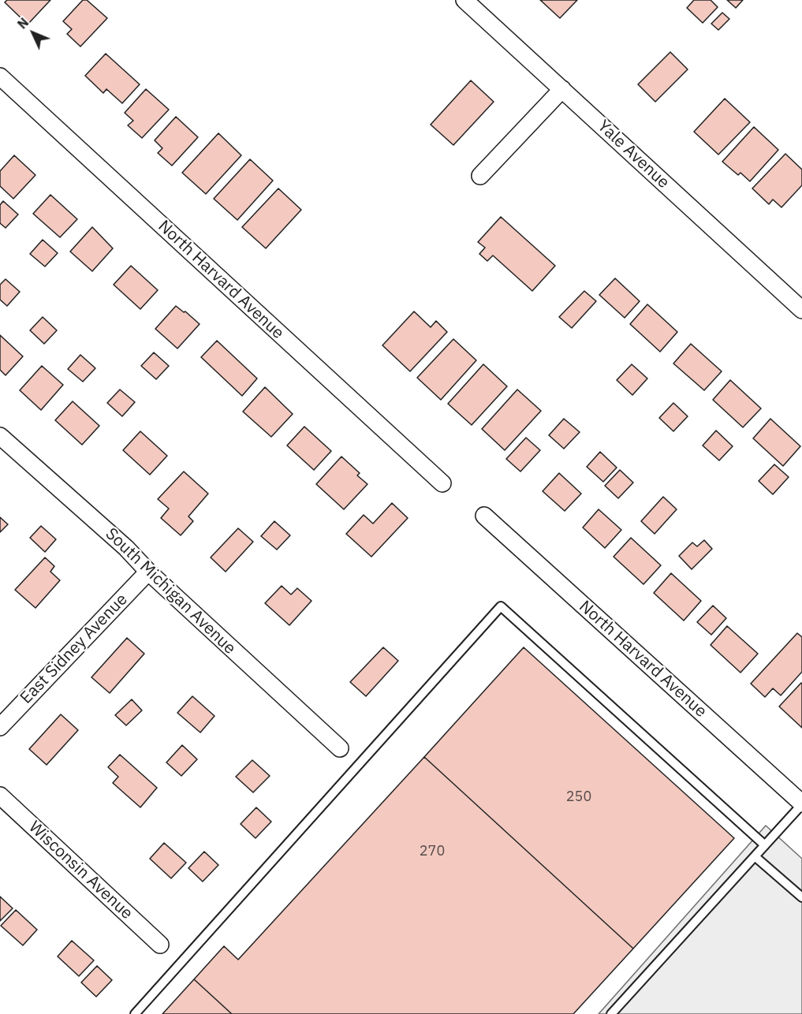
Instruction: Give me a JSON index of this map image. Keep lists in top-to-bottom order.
{
  "streets": {
    "street": [
      "Yale Avenue",
      "North Harvard Avenue",
      "South Michigan Avenue",
      "East Sidney Avenue",
      "Wisconsin Avenue"
    ]
  },
  "crossings": [
    ["South Michigan Avenue", "East Sidney Avenue"]
  ],
  "house_numbers": ["250", "270"],
  "north": "top left"
}
